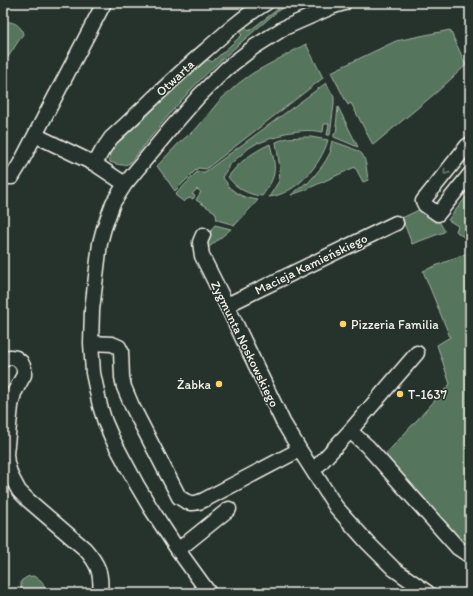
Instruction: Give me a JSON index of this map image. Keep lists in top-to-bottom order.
{
  "streets": {
    "street": ["Otwarta", "Macieja Kamieńskiego", "Zygmunta Noskowskiego"]
  },
  "crossings": [
    ["Macieja Kamieńskiego", "Zygmunta Noskowskiego"]
  ],
  "places": ["Pizzeria Familia", "Żabka", "T-1637"]
}
